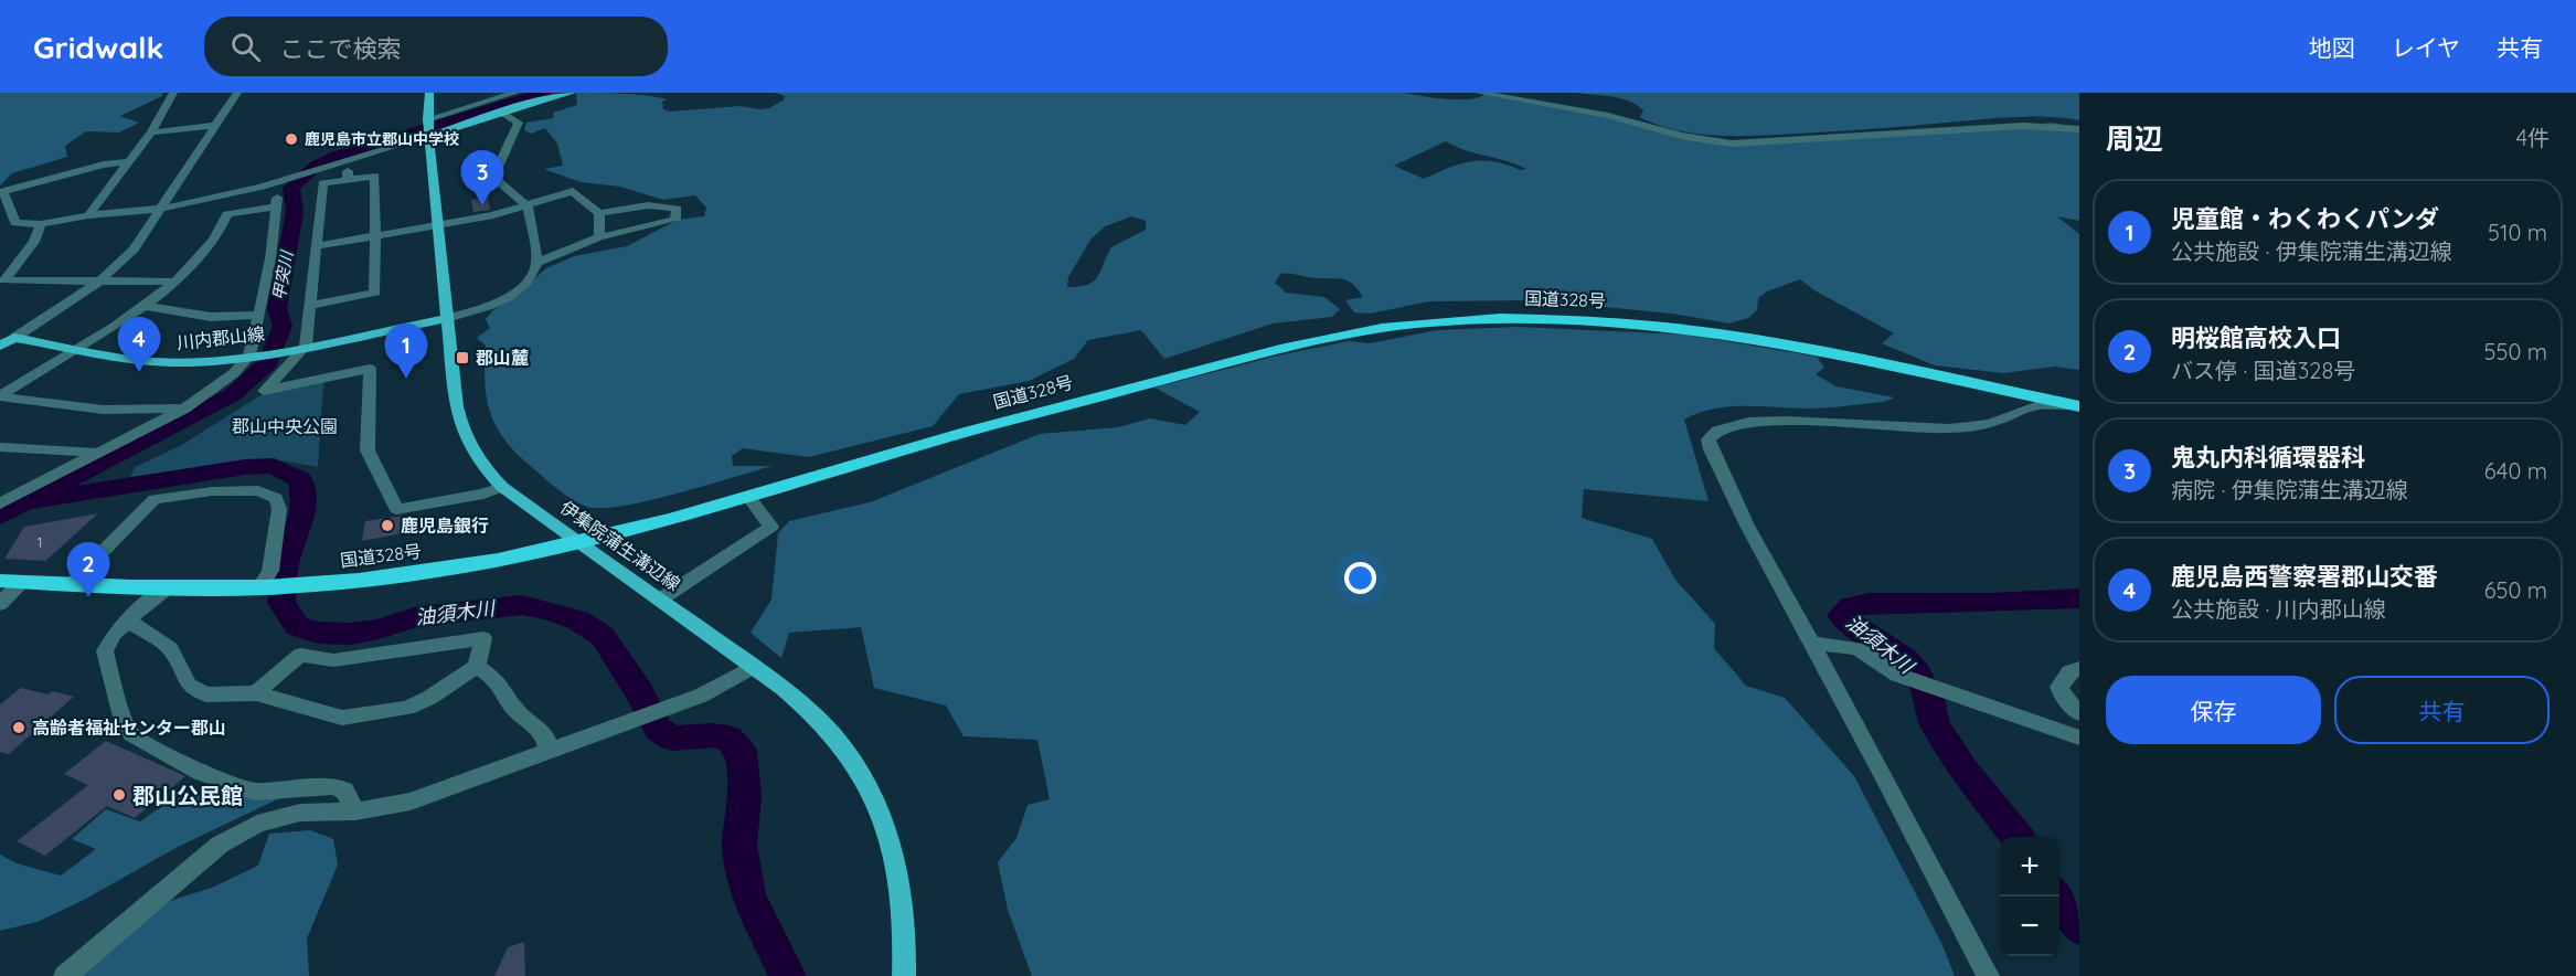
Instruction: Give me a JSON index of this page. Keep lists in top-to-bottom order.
{
  "streets": {
    "highway": ["国道328号"],
    "main road": ["川内郡山線", "伊集院蒲生溝辺線"]
  },
  "crossings": [
    ["国道328号", "伊集院蒲生溝辺線"],
    ["川内郡山線", "伊集院蒲生溝辺線"]
  ],
  "water": ["甲突川", "油須木川"],
  "parks": ["郡山中央公園"],
  "places": {
    "other": [
      "鹿児島市立郡山中学校",
      "鹿児島銀行",
      "高齢者福祉センター郡山",
      "郡山公民館"
    ],
    "transit": ["郡山麓"]
  },
  "house_numbers": ["1"],
  "page": {
    "header": "Gridwalk",
    "search": "ここで検索",
    "nav": ["地図", "レイヤ", "共有"],
    "heading": ["周辺", "4件"],
    "pins": [
      "3",
      "4",
      "1",
      "2"
    ],
    "list": [
      {
        "mark": "1",
        "name": "児童館・わくわくパンダ",
        "note": "公共施設 · 伊集院蒲生溝辺線",
        "value": "510 m"
      },
      {
        "mark": "2",
        "name": "明桜館高校入口",
        "note": "バス停 · 国道328号",
        "value": "550 m"
      },
      {
        "mark": "3",
        "name": "鬼丸内科循環器科",
        "note": "病院 · 伊集院蒲生溝辺線",
        "value": "640 m"
      },
      {
        "mark": "4",
        "name": "鹿児島西警察署郡山交番",
        "note": "公共施設 · 川内郡山線",
        "value": "650 m"
      }
    ],
    "buttons": ["保存", "共有"],
    "map_buttons": ["+", "−"]
  }
}
